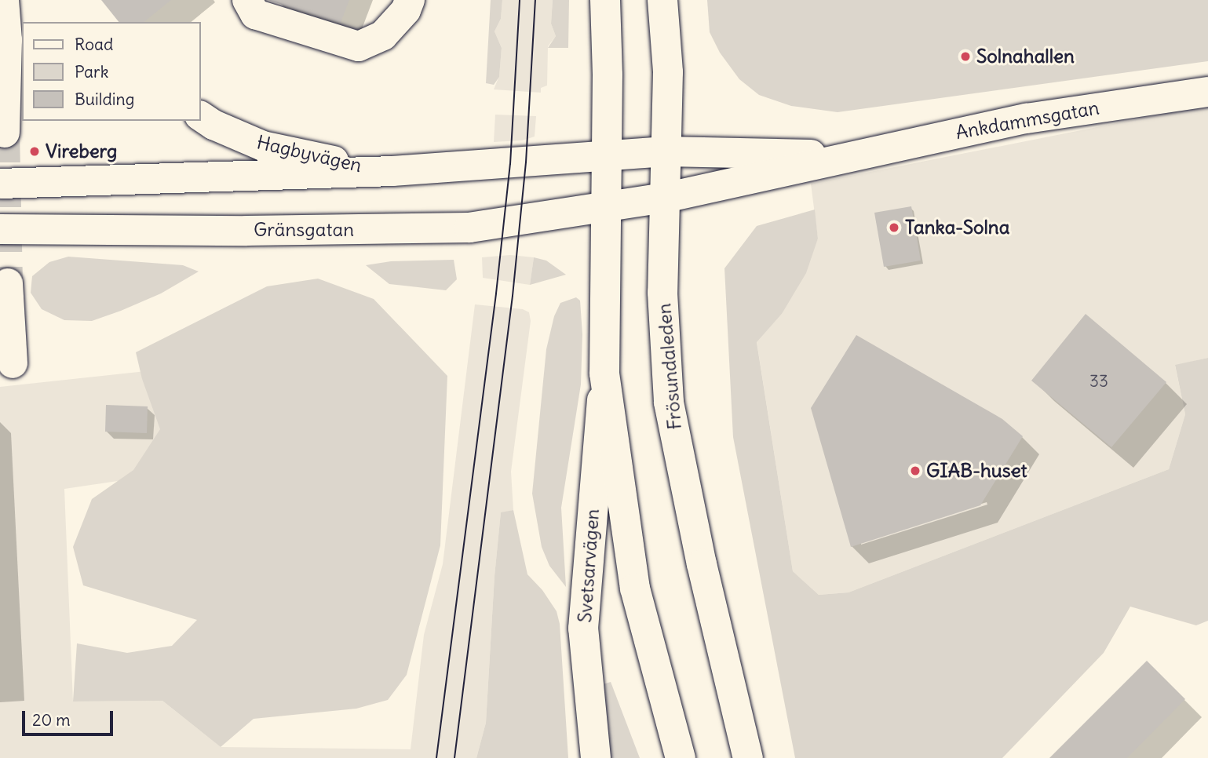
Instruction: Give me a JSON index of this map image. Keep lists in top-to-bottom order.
{
  "streets": {
    "street": [
      "Ankdammsgatan",
      "Hagbyvägen",
      "Gränsgatan",
      "Frösundaleden",
      "Svetsarvägen"
    ]
  },
  "crossings": [
    ["Ankdammsgatan", "Gränsgatan"],
    ["Ankdammsgatan", "Frösundaleden"],
    ["Gränsgatan", "Frösundaleden"]
  ],
  "places": [
    "Solnahallen",
    "Vireberg",
    "Tanka-Solna",
    "GIAB-huset"
  ],
  "house_numbers": ["33"],
  "legend": ["Road", "Park", "Building"],
  "scale_bar": "20 m"
}
